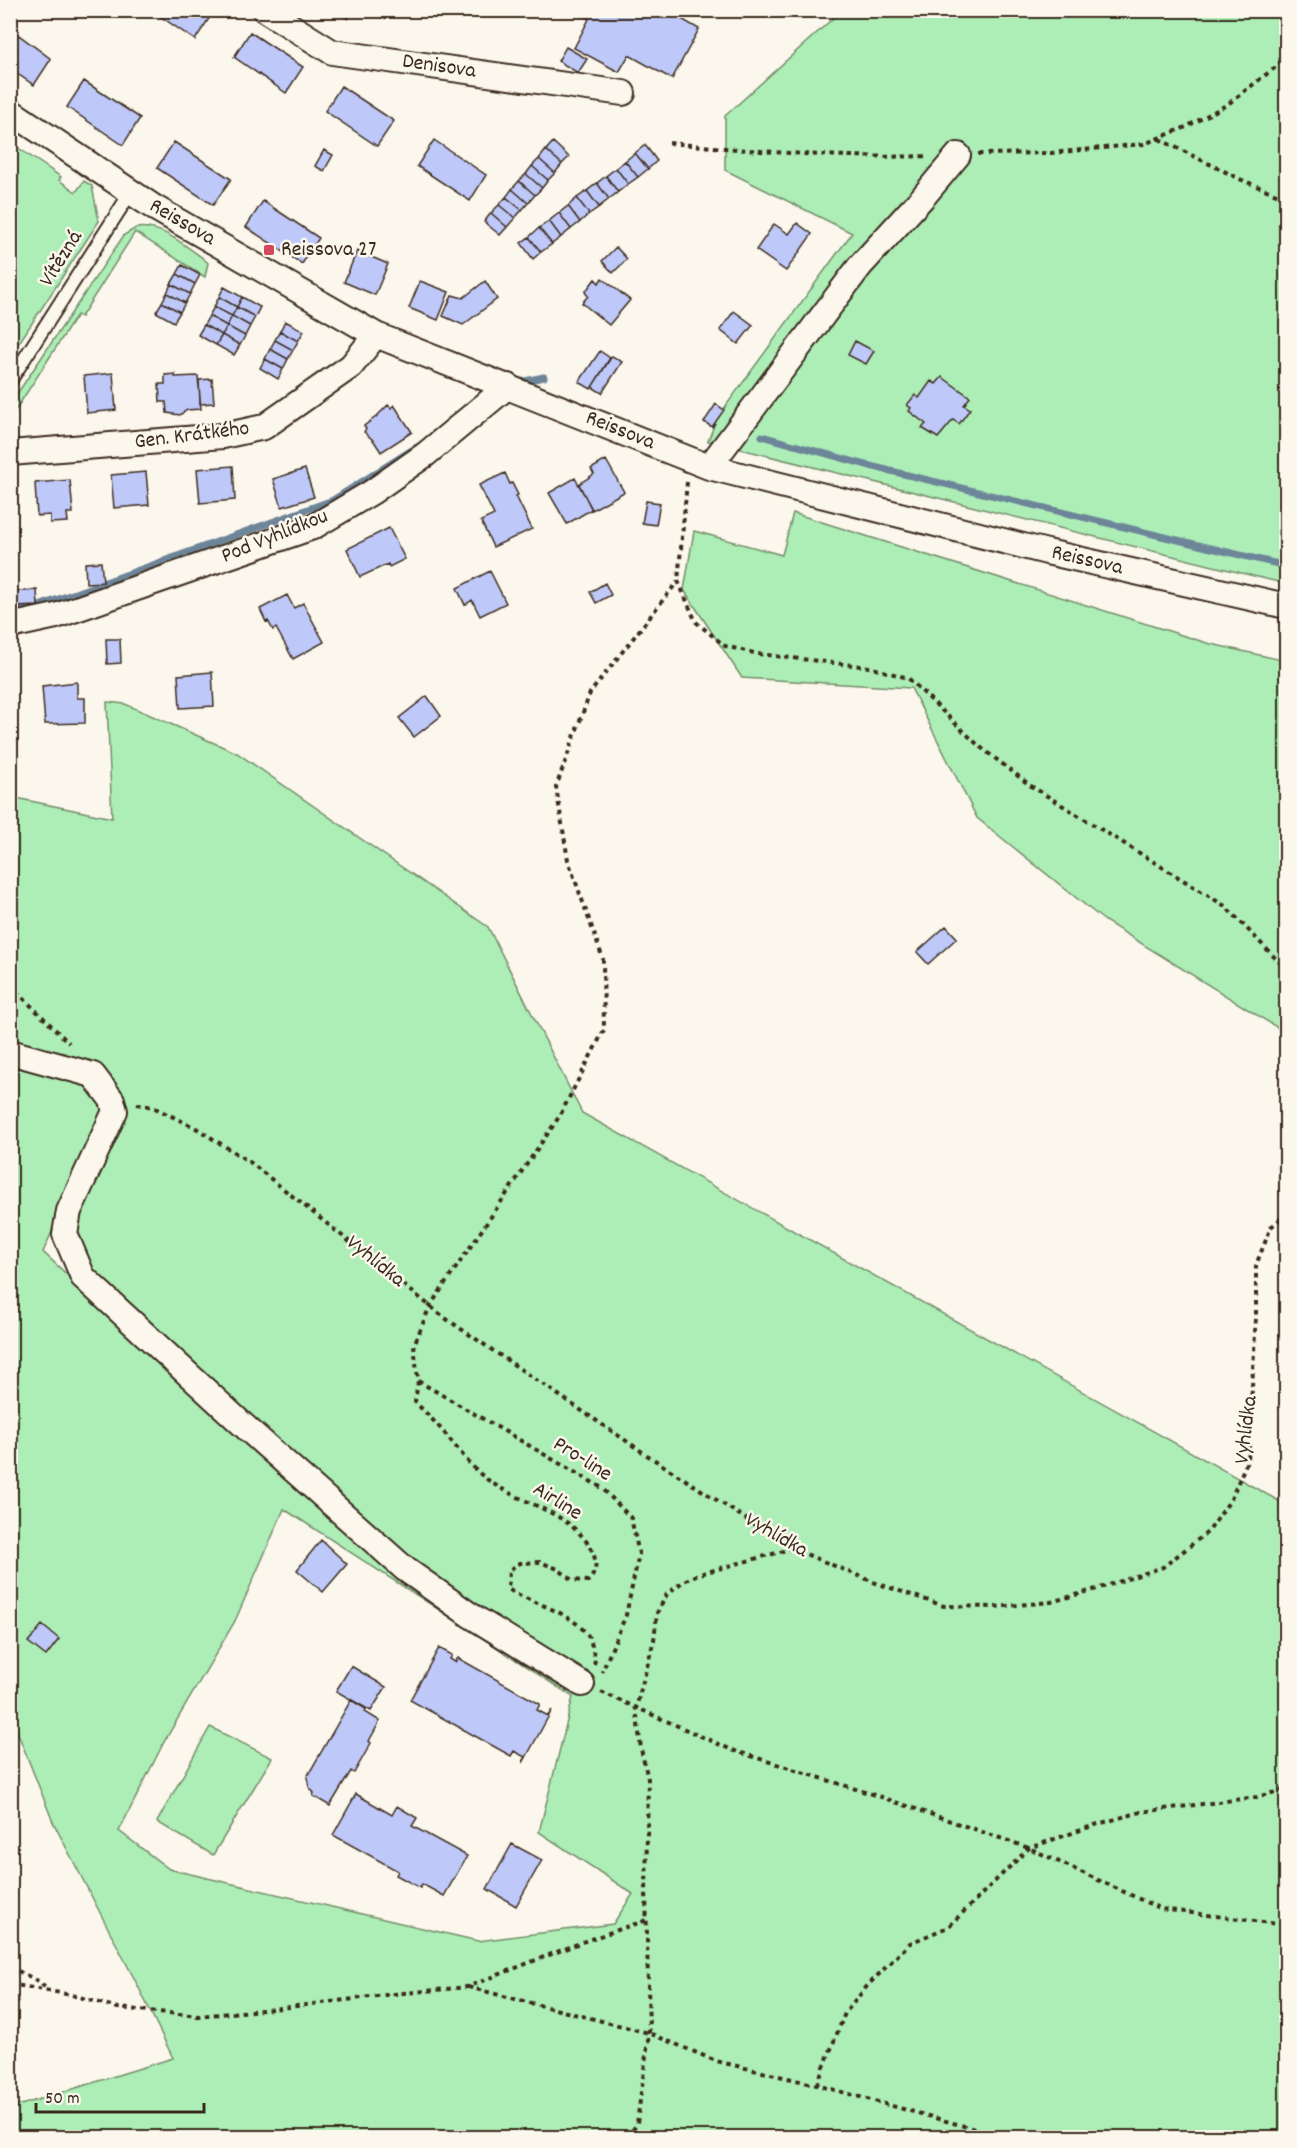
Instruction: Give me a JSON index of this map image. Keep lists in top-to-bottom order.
{
  "streets": {
    "street": [
      "Denisova",
      "Reissova",
      "Gen. Krátkého",
      "Pod Vyhlídkou"
    ],
    "lane": ["Vítězná"],
    "path": ["Vyhlídka", "Pro-line", "Airline"]
  },
  "crossings": [
    ["Reissova", "Vítězná"],
    ["Reissova", "Gen. Krátkého"],
    ["Reissova", "Pod Vyhlídkou"],
    ["Pro-line", "Airline"]
  ],
  "places": {
    "transit": ["Reissova 27"]
  },
  "scale_bar": "50 m"
}
